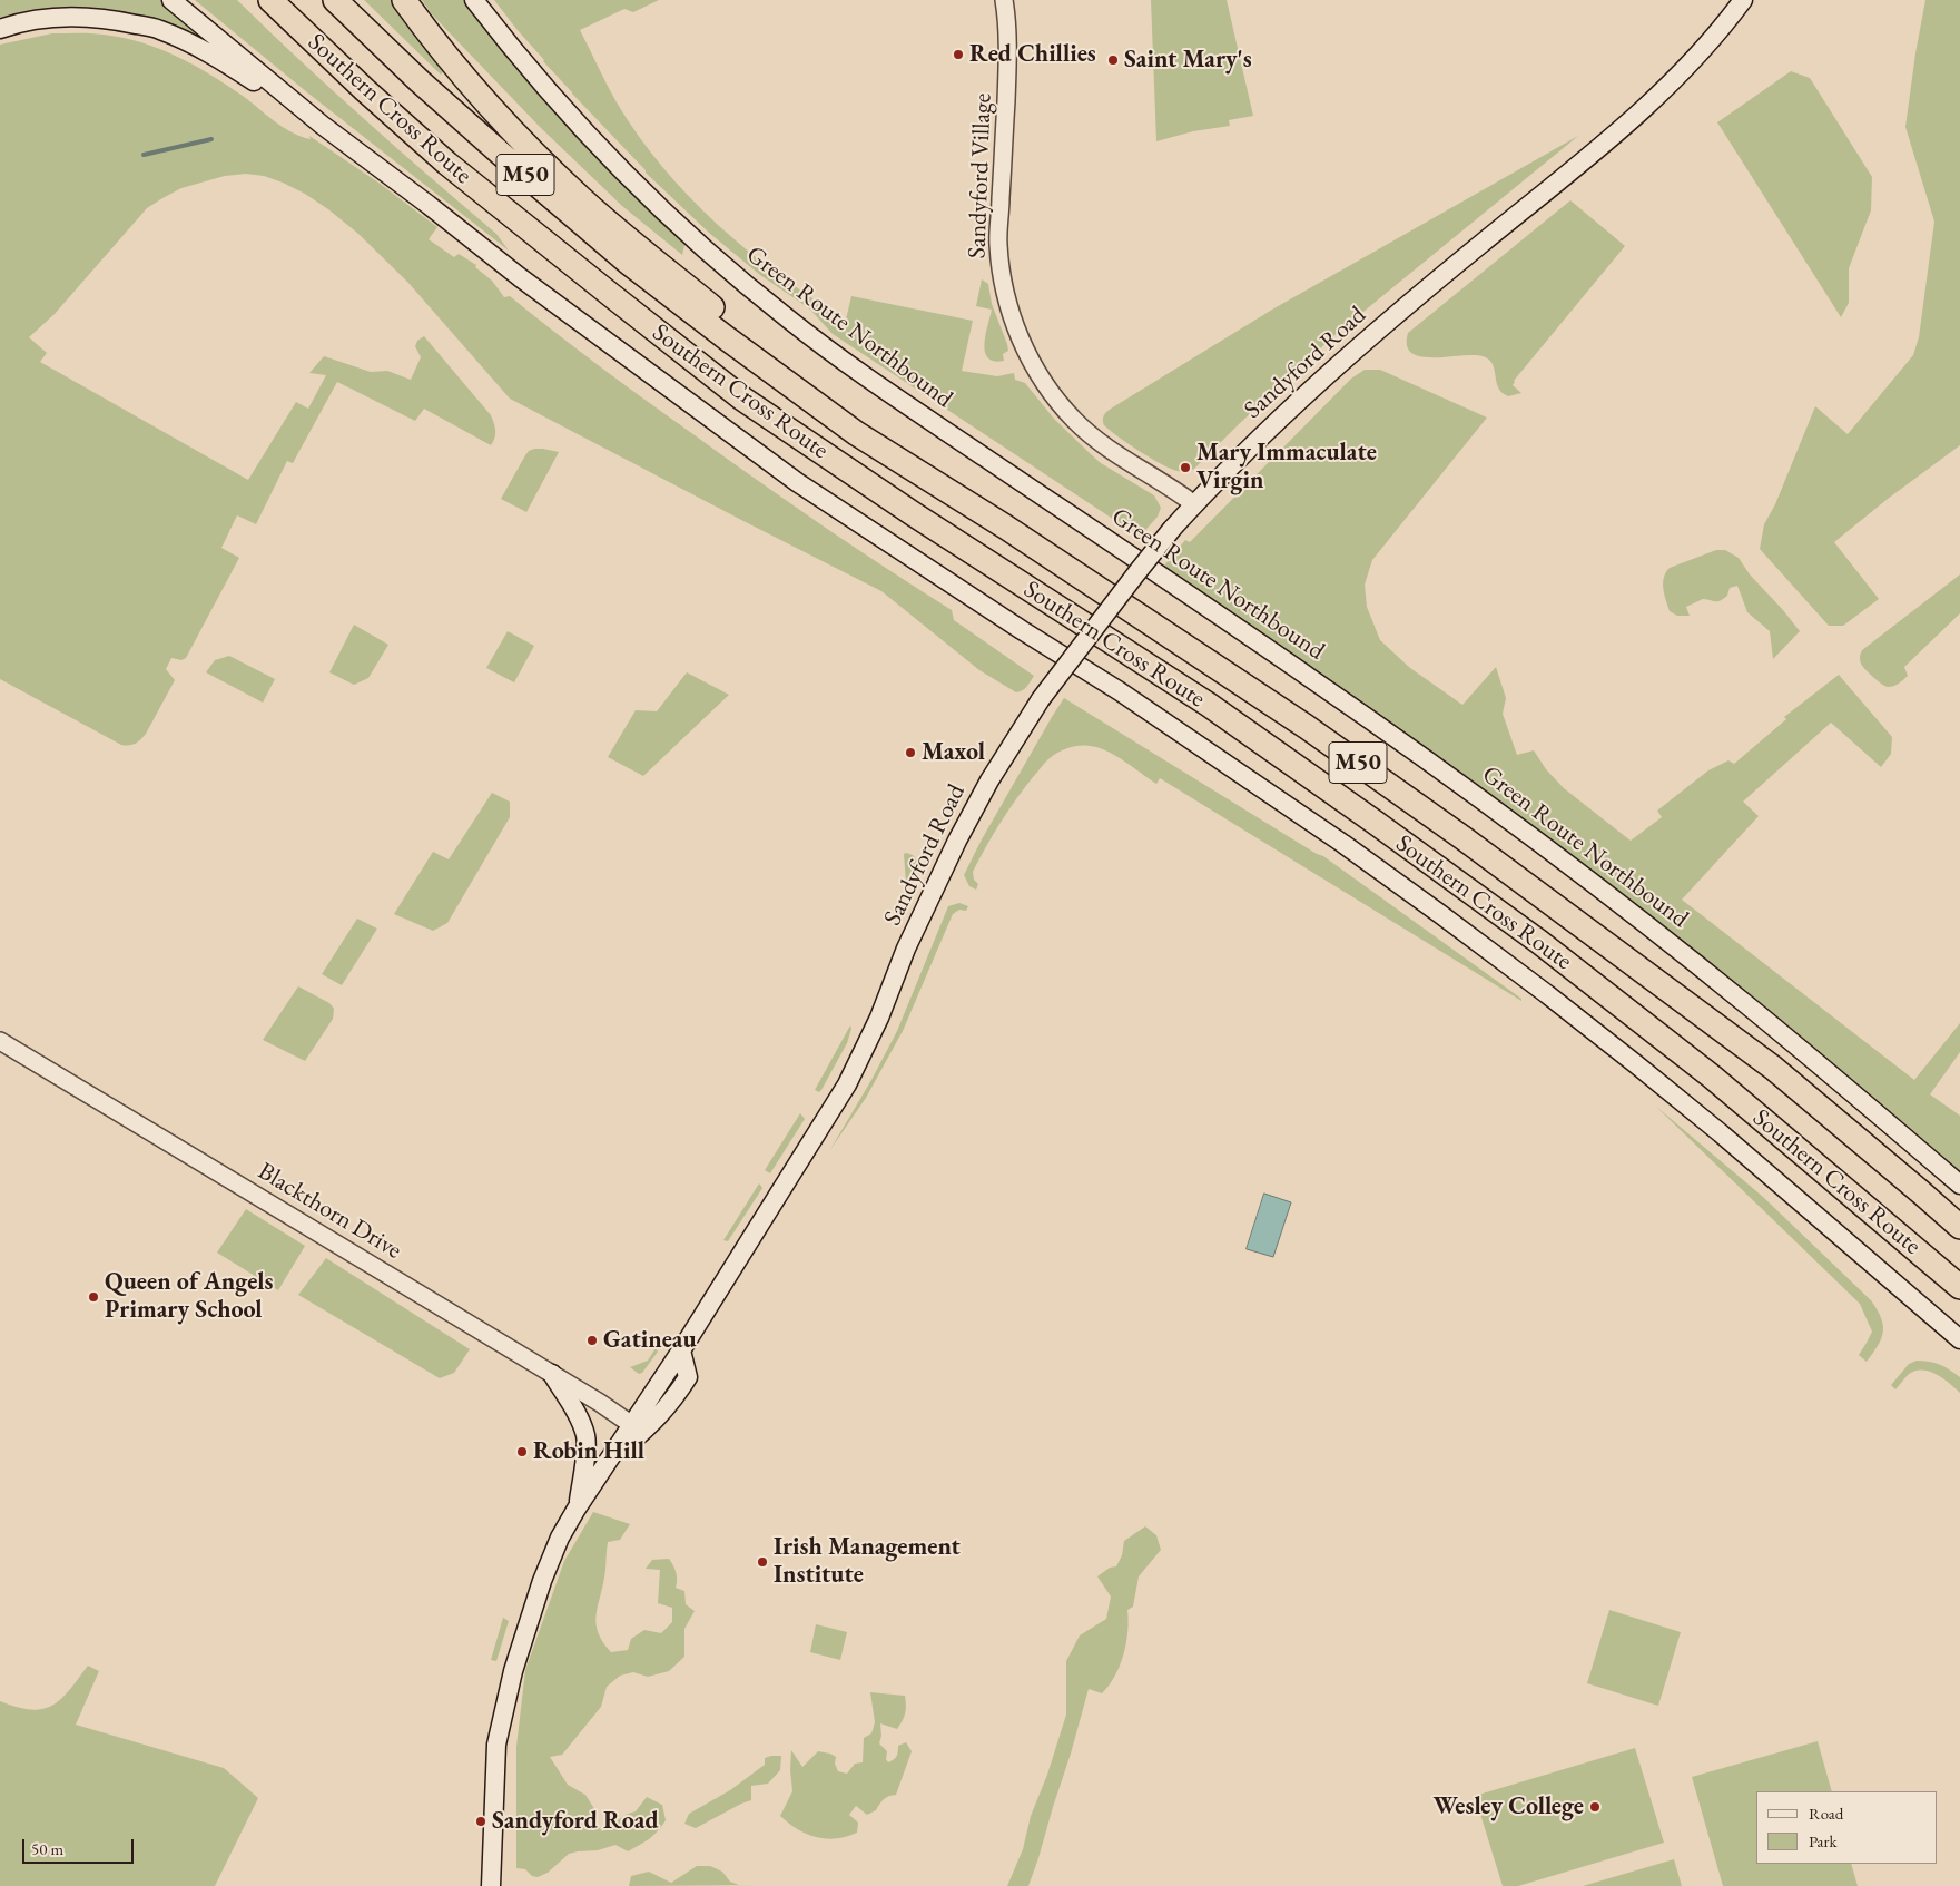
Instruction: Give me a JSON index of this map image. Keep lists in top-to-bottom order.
{
  "streets": {
    "highway": ["Southern Cross Route", "M50"],
    "main road": ["Green Route Northbound", "Sandyford Road"],
    "street": ["Sandyford Village", "Blackthorn Drive"]
  },
  "crossings": [
    ["Sandyford Village", "Sandyford Road"],
    ["Sandyford Road", "Blackthorn Drive"]
  ],
  "places": [
    "Red Chillies",
    "Saint Mary's",
    "Mary Immaculate Virgin",
    "Maxol",
    "Queen of Angels Primary School",
    "Gatineau",
    "Robin Hill",
    "Irish Management Institute",
    "Wesley College",
    "Sandyford Road"
  ],
  "legend": ["Road", "Park"],
  "scale_bar": "50 m"
}
